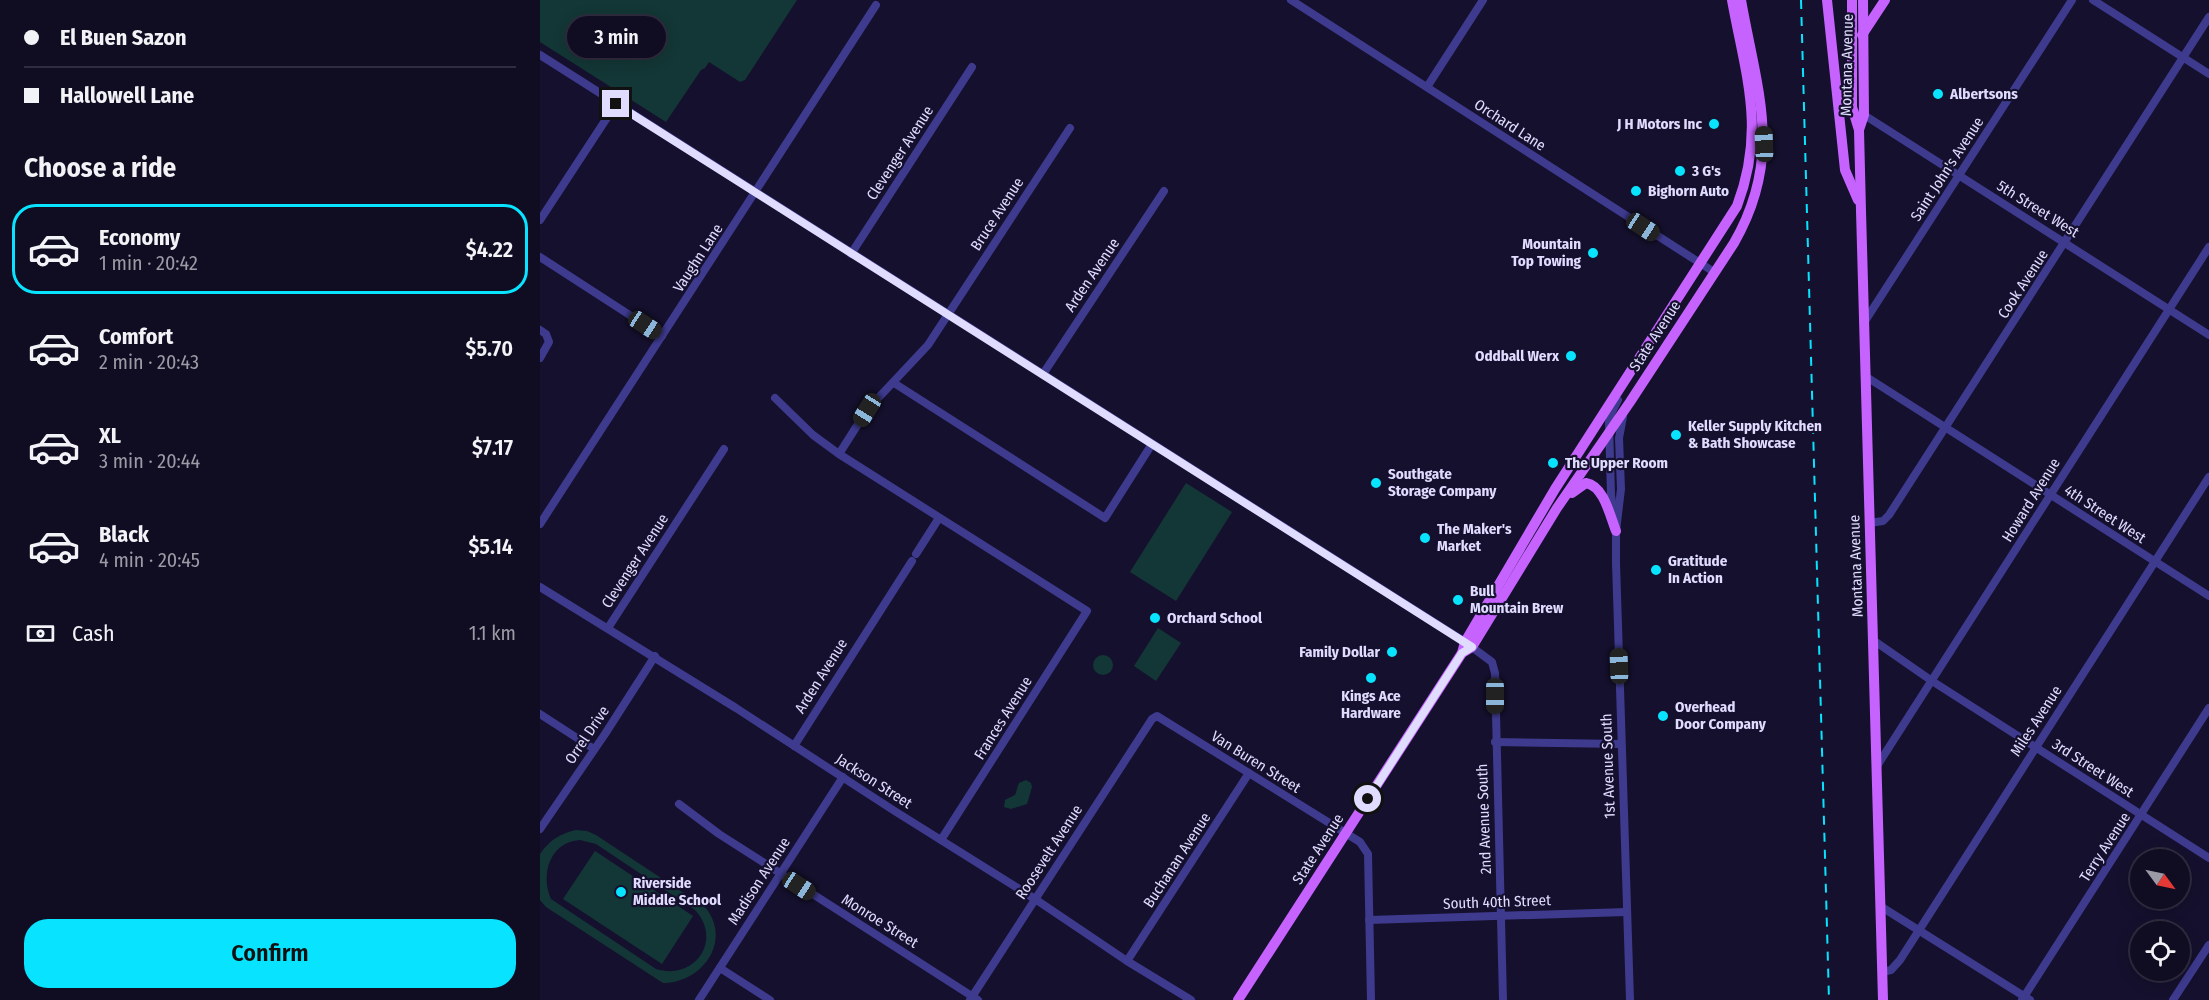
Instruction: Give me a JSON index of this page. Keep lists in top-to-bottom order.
{
  "streets": {
    "main road": ["Montana Avenue", "State Avenue"],
    "street": [
      "Orchard Lane",
      "Clevenger Avenue",
      "Saint John's Avenue",
      "5th Street West",
      "Bruce Avenue",
      "Vaughn Lane",
      "Arden Avenue",
      "Cook Avenue",
      "Howard Avenue",
      "4th Street West",
      "Frances Avenue",
      "Miles Avenue",
      "Orrel Drive",
      "Van Buren Street",
      "1st Avenue South",
      "3rd Street West",
      "Jackson Street",
      "2nd Avenue South",
      "Terry Avenue",
      "Roosevelt Avenue",
      "Buchanan Avenue",
      "Madison Avenue",
      "South 40th Street",
      "Monroe Street"
    ]
  },
  "crossings": [
    ["Montana Avenue", "Saint John's Avenue"],
    ["Montana Avenue", "5th Street West"],
    ["Montana Avenue", "Cook Avenue"],
    ["Montana Avenue", "Howard Avenue"],
    ["Montana Avenue", "4th Street West"],
    ["Montana Avenue", "Miles Avenue"],
    ["Montana Avenue", "3rd Street West"],
    ["Orchard Lane", "State Avenue"],
    ["Clevenger Avenue", "Jackson Street"],
    ["Saint John's Avenue", "5th Street West"],
    ["5th Street West", "Cook Avenue"],
    ["5th Street West", "Howard Avenue"],
    ["Arden Avenue", "Frances Avenue"],
    ["Arden Avenue", "Jackson Street"],
    ["Cook Avenue", "4th Street West"],
    ["State Avenue", "Van Buren Street"],
    ["State Avenue", "1st Avenue South"],
    ["State Avenue", "2nd Avenue South"],
    ["Howard Avenue", "4th Street West"],
    ["Howard Avenue", "3rd Street West"],
    ["4th Street West", "Miles Avenue"],
    ["Frances Avenue", "Jackson Street"],
    ["Miles Avenue", "3rd Street West"],
    ["Orrel Drive", "Jackson Street"],
    ["Van Buren Street", "Roosevelt Avenue"],
    ["Van Buren Street", "Buchanan Avenue"],
    ["Van Buren Street", "South 40th Street"],
    ["1st Avenue South", "South 40th Street"],
    ["3rd Street West", "Terry Avenue"],
    ["Jackson Street", "Roosevelt Avenue"],
    ["Jackson Street", "Buchanan Avenue"],
    ["Jackson Street", "Madison Avenue"],
    ["2nd Avenue South", "South 40th Street"],
    ["Roosevelt Avenue", "Monroe Street"],
    ["Madison Avenue", "Monroe Street"]
  ],
  "places": [
    "Albertsons",
    "J H Motors Inc",
    "3 G's",
    "Bighorn Auto",
    "Mountain Top Towing",
    "Oddball Werx",
    "Keller Supply Kitchen & Bath Showcase",
    "The Upper Room",
    "Southgate Storage Company",
    "The Maker's Market",
    "Gratitude In Action",
    "Bull Mountain Brew",
    "Orchard School",
    "Family Dollar",
    "Kings Ace Hardware",
    "Overhead Door Company",
    "Riverside Middle School"
  ],
  "north": "bottom right",
  "page": {
    "banner": ["El Buen Sazon", "Hallowell Lane"],
    "bubble": "3 min",
    "heading": "Choose a ride",
    "list": [
      {
        "name": "Economy",
        "note": "1 min · 20:42",
        "value": "$4.22"
      },
      {
        "name": "Comfort",
        "note": "2 min · 20:43",
        "value": "$5.70"
      },
      {
        "name": "XL",
        "note": "3 min · 20:44",
        "value": "$7.17"
      },
      {
        "name": "Black",
        "note": "4 min · 20:45",
        "value": "$5.14"
      }
    ],
    "pay": ["Cash", "1.1 km"],
    "buttons": "Confirm"
  }
}
